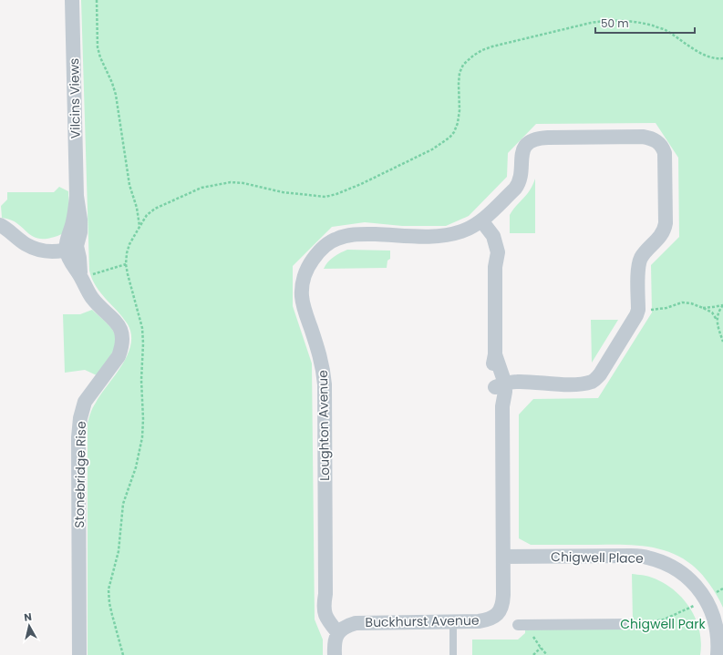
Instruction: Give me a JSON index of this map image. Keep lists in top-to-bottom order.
{
  "streets": {
    "street": [
      "Vilcins Views",
      "Loughton Avenue",
      "Stonebridge Rise",
      "Chigwell Place",
      "Buckhurst Avenue"
    ]
  },
  "crossings": [
    ["Vilcins Views", "Stonebridge Rise"],
    ["Loughton Avenue", "Buckhurst Avenue"],
    ["Chigwell Place", "Buckhurst Avenue"]
  ],
  "parks": ["Chigwell Park"],
  "scale_bar": "50 m",
  "north": "top"
}
